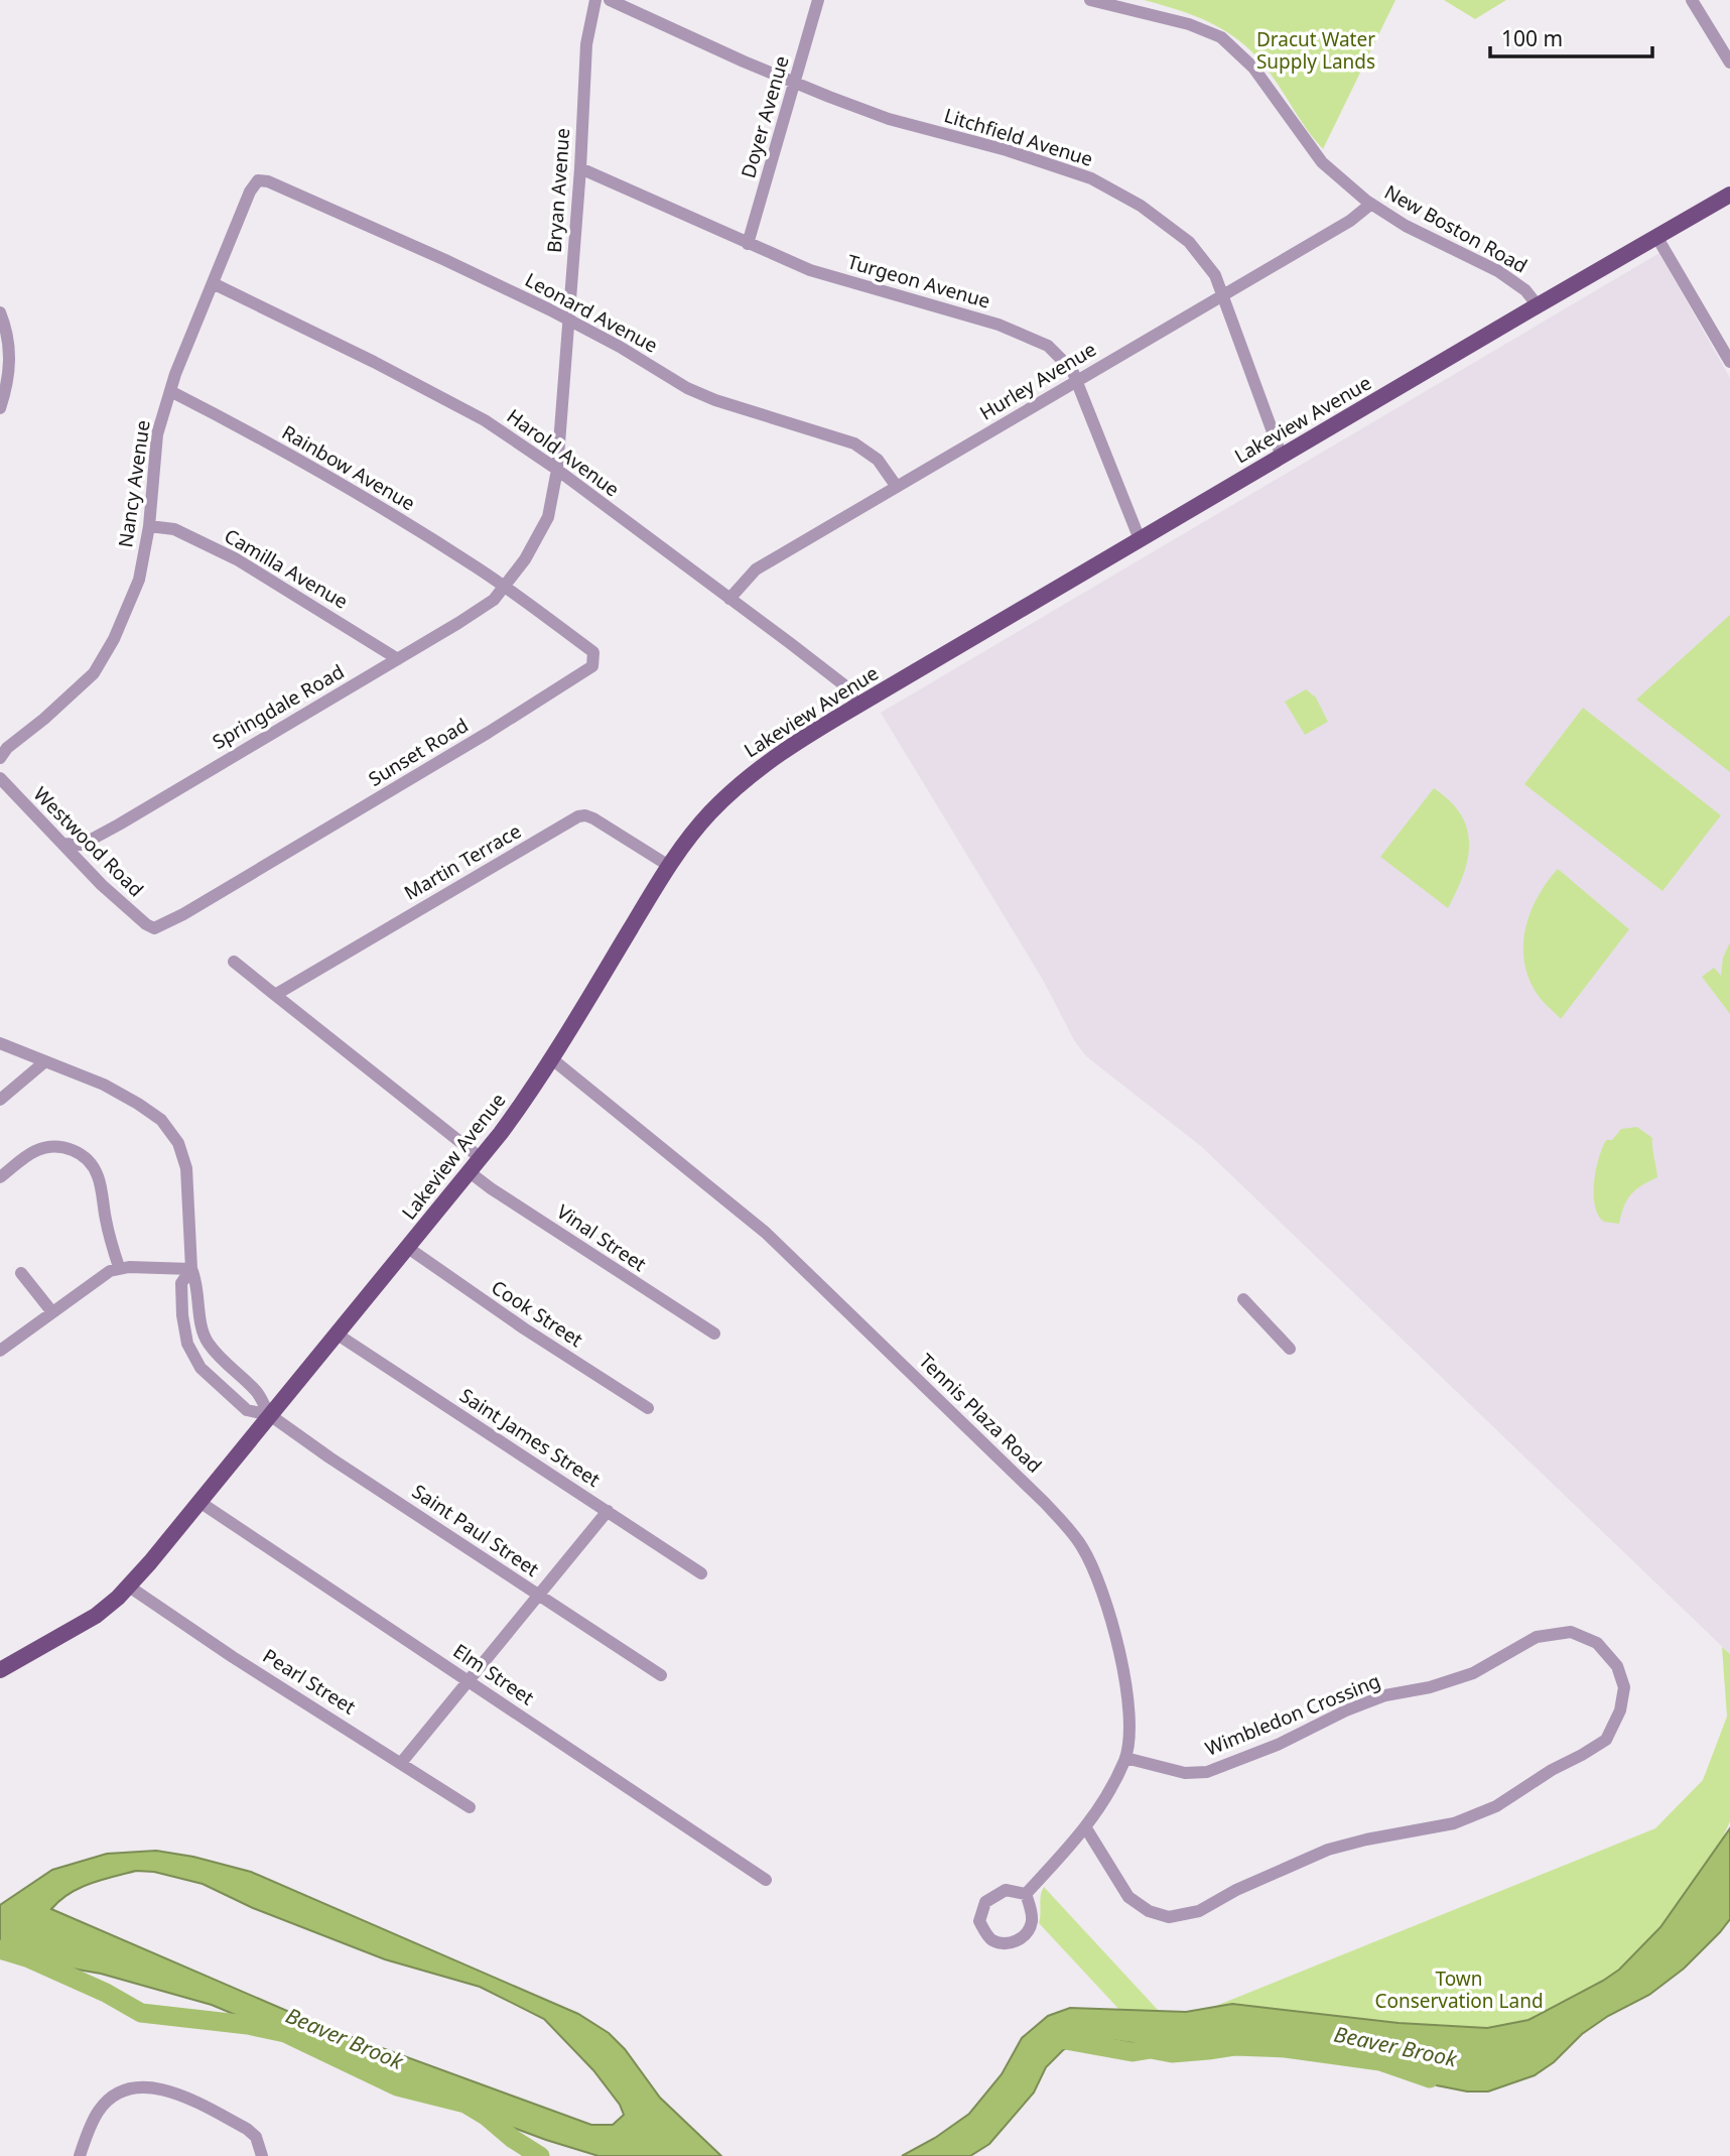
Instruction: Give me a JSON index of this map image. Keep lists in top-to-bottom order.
{
  "streets": {
    "main road": ["Lakeview Avenue"],
    "street": [
      "Doyer Avenue",
      "Litchfield Avenue",
      "Bryan Avenue",
      "New Boston Road",
      "Turgeon Avenue",
      "Leonard Avenue",
      "Hurley Avenue",
      "Harold Avenue",
      "Rainbow Avenue",
      "Nancy Avenue",
      "Camilla Avenue",
      "Springdale Road",
      "Sunset Road",
      "Westwood Road",
      "Martin Terrace",
      "Vinal Street",
      "Cook Street",
      "Tennis Plaza Road",
      "Saint James Street",
      "Saint Paul Street",
      "Elm Street",
      "Pearl Street",
      "Wimbledon Crossing"
    ]
  },
  "crossings": [
    ["Doyer Avenue", "Litchfield Avenue"],
    ["Doyer Avenue", "Turgeon Avenue"],
    ["Litchfield Avenue", "Hurley Avenue"],
    ["Litchfield Avenue", "Lakeview Avenue"],
    ["Bryan Avenue", "Turgeon Avenue"],
    ["Bryan Avenue", "Leonard Avenue"],
    ["Bryan Avenue", "Harold Avenue"],
    ["Bryan Avenue", "Rainbow Avenue"],
    ["Bryan Avenue", "Springdale Road"],
    ["Bryan Avenue", "Sunset Road"],
    ["New Boston Road", "Hurley Avenue"],
    ["New Boston Road", "Lakeview Avenue"],
    ["Turgeon Avenue", "Hurley Avenue"],
    ["Turgeon Avenue", "Lakeview Avenue"],
    ["Leonard Avenue", "Hurley Avenue"],
    ["Leonard Avenue", "Nancy Avenue"],
    ["Hurley Avenue", "Harold Avenue"],
    ["Lakeview Avenue", "Harold Avenue"],
    ["Lakeview Avenue", "Martin Terrace"],
    ["Lakeview Avenue", "Vinal Street"],
    ["Lakeview Avenue", "Cook Street"],
    ["Lakeview Avenue", "Tennis Plaza Road"],
    ["Lakeview Avenue", "Saint James Street"],
    ["Lakeview Avenue", "Saint Paul Street"],
    ["Lakeview Avenue", "Elm Street"],
    ["Lakeview Avenue", "Pearl Street"],
    ["Harold Avenue", "Nancy Avenue"],
    ["Rainbow Avenue", "Nancy Avenue"],
    ["Rainbow Avenue", "Springdale Road"],
    ["Rainbow Avenue", "Sunset Road"],
    ["Nancy Avenue", "Camilla Avenue"],
    ["Camilla Avenue", "Springdale Road"],
    ["Springdale Road", "Sunset Road"],
    ["Springdale Road", "Westwood Road"],
    ["Sunset Road", "Westwood Road"],
    ["Tennis Plaza Road", "Wimbledon Crossing"]
  ],
  "water": ["Beaver Brook"],
  "parks": ["Dracut Water Supply Lands", "Town Conservation Land"],
  "scale_bar": "100 m"
}
